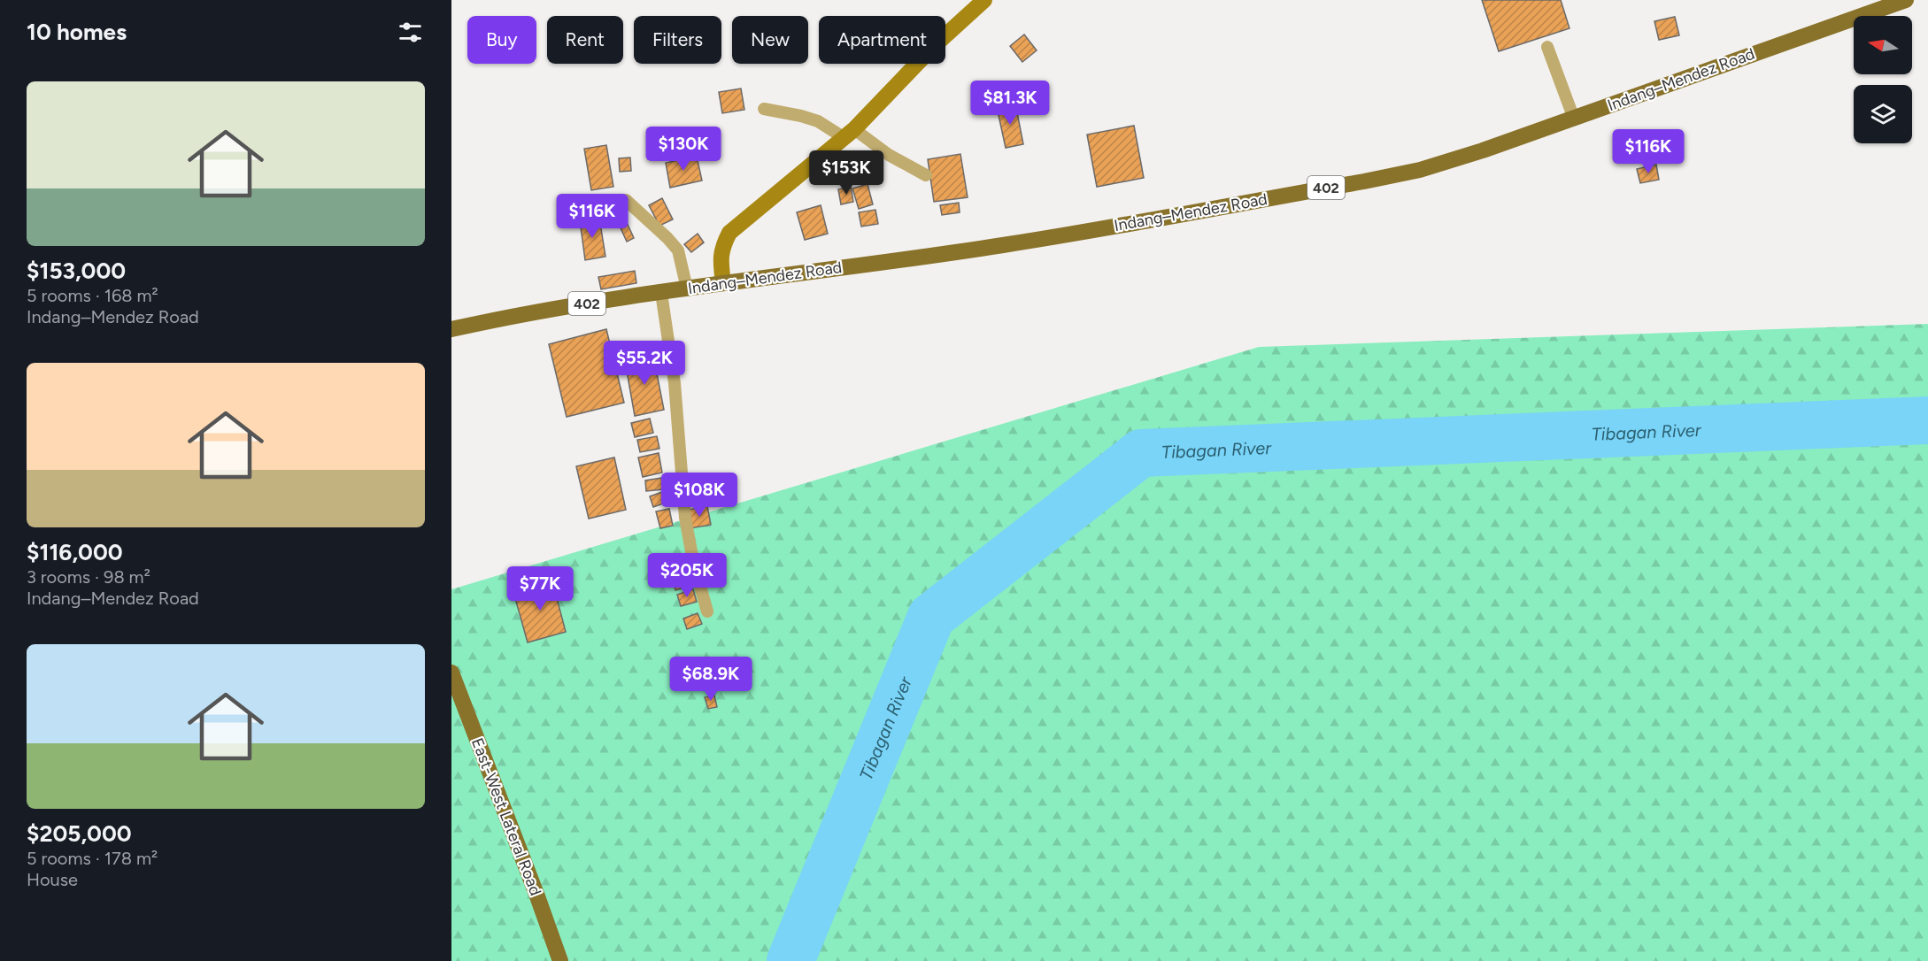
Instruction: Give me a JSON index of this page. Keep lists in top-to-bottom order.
{
  "streets": {
    "main road": ["Indang–Mendez Road", "402", "East-West Lateral Road"]
  },
  "water": ["Tibagan River"],
  "north": "left",
  "page": {
    "heading": "10 homes",
    "chip": [
      "Buy",
      "Rent",
      "Filters",
      "New",
      "Apartment"
    ],
    "list": [
      {
        "name": "$153,000",
        "note": "5 rooms · 168 m² · Indang–Mendez Road"
      },
      {
        "name": "$116,000",
        "note": "3 rooms · 98 m² · Indang–Mendez Road"
      },
      {
        "name": "$205,000",
        "note": "5 rooms · 178 m² · House"
      }
    ],
    "price": [
      "$81.3K",
      "$130K",
      "$116K",
      "$153K",
      "$116K",
      "$55.2K",
      "$108K",
      "$205K",
      "$77K",
      "$68.9K"
    ]
  }
}
